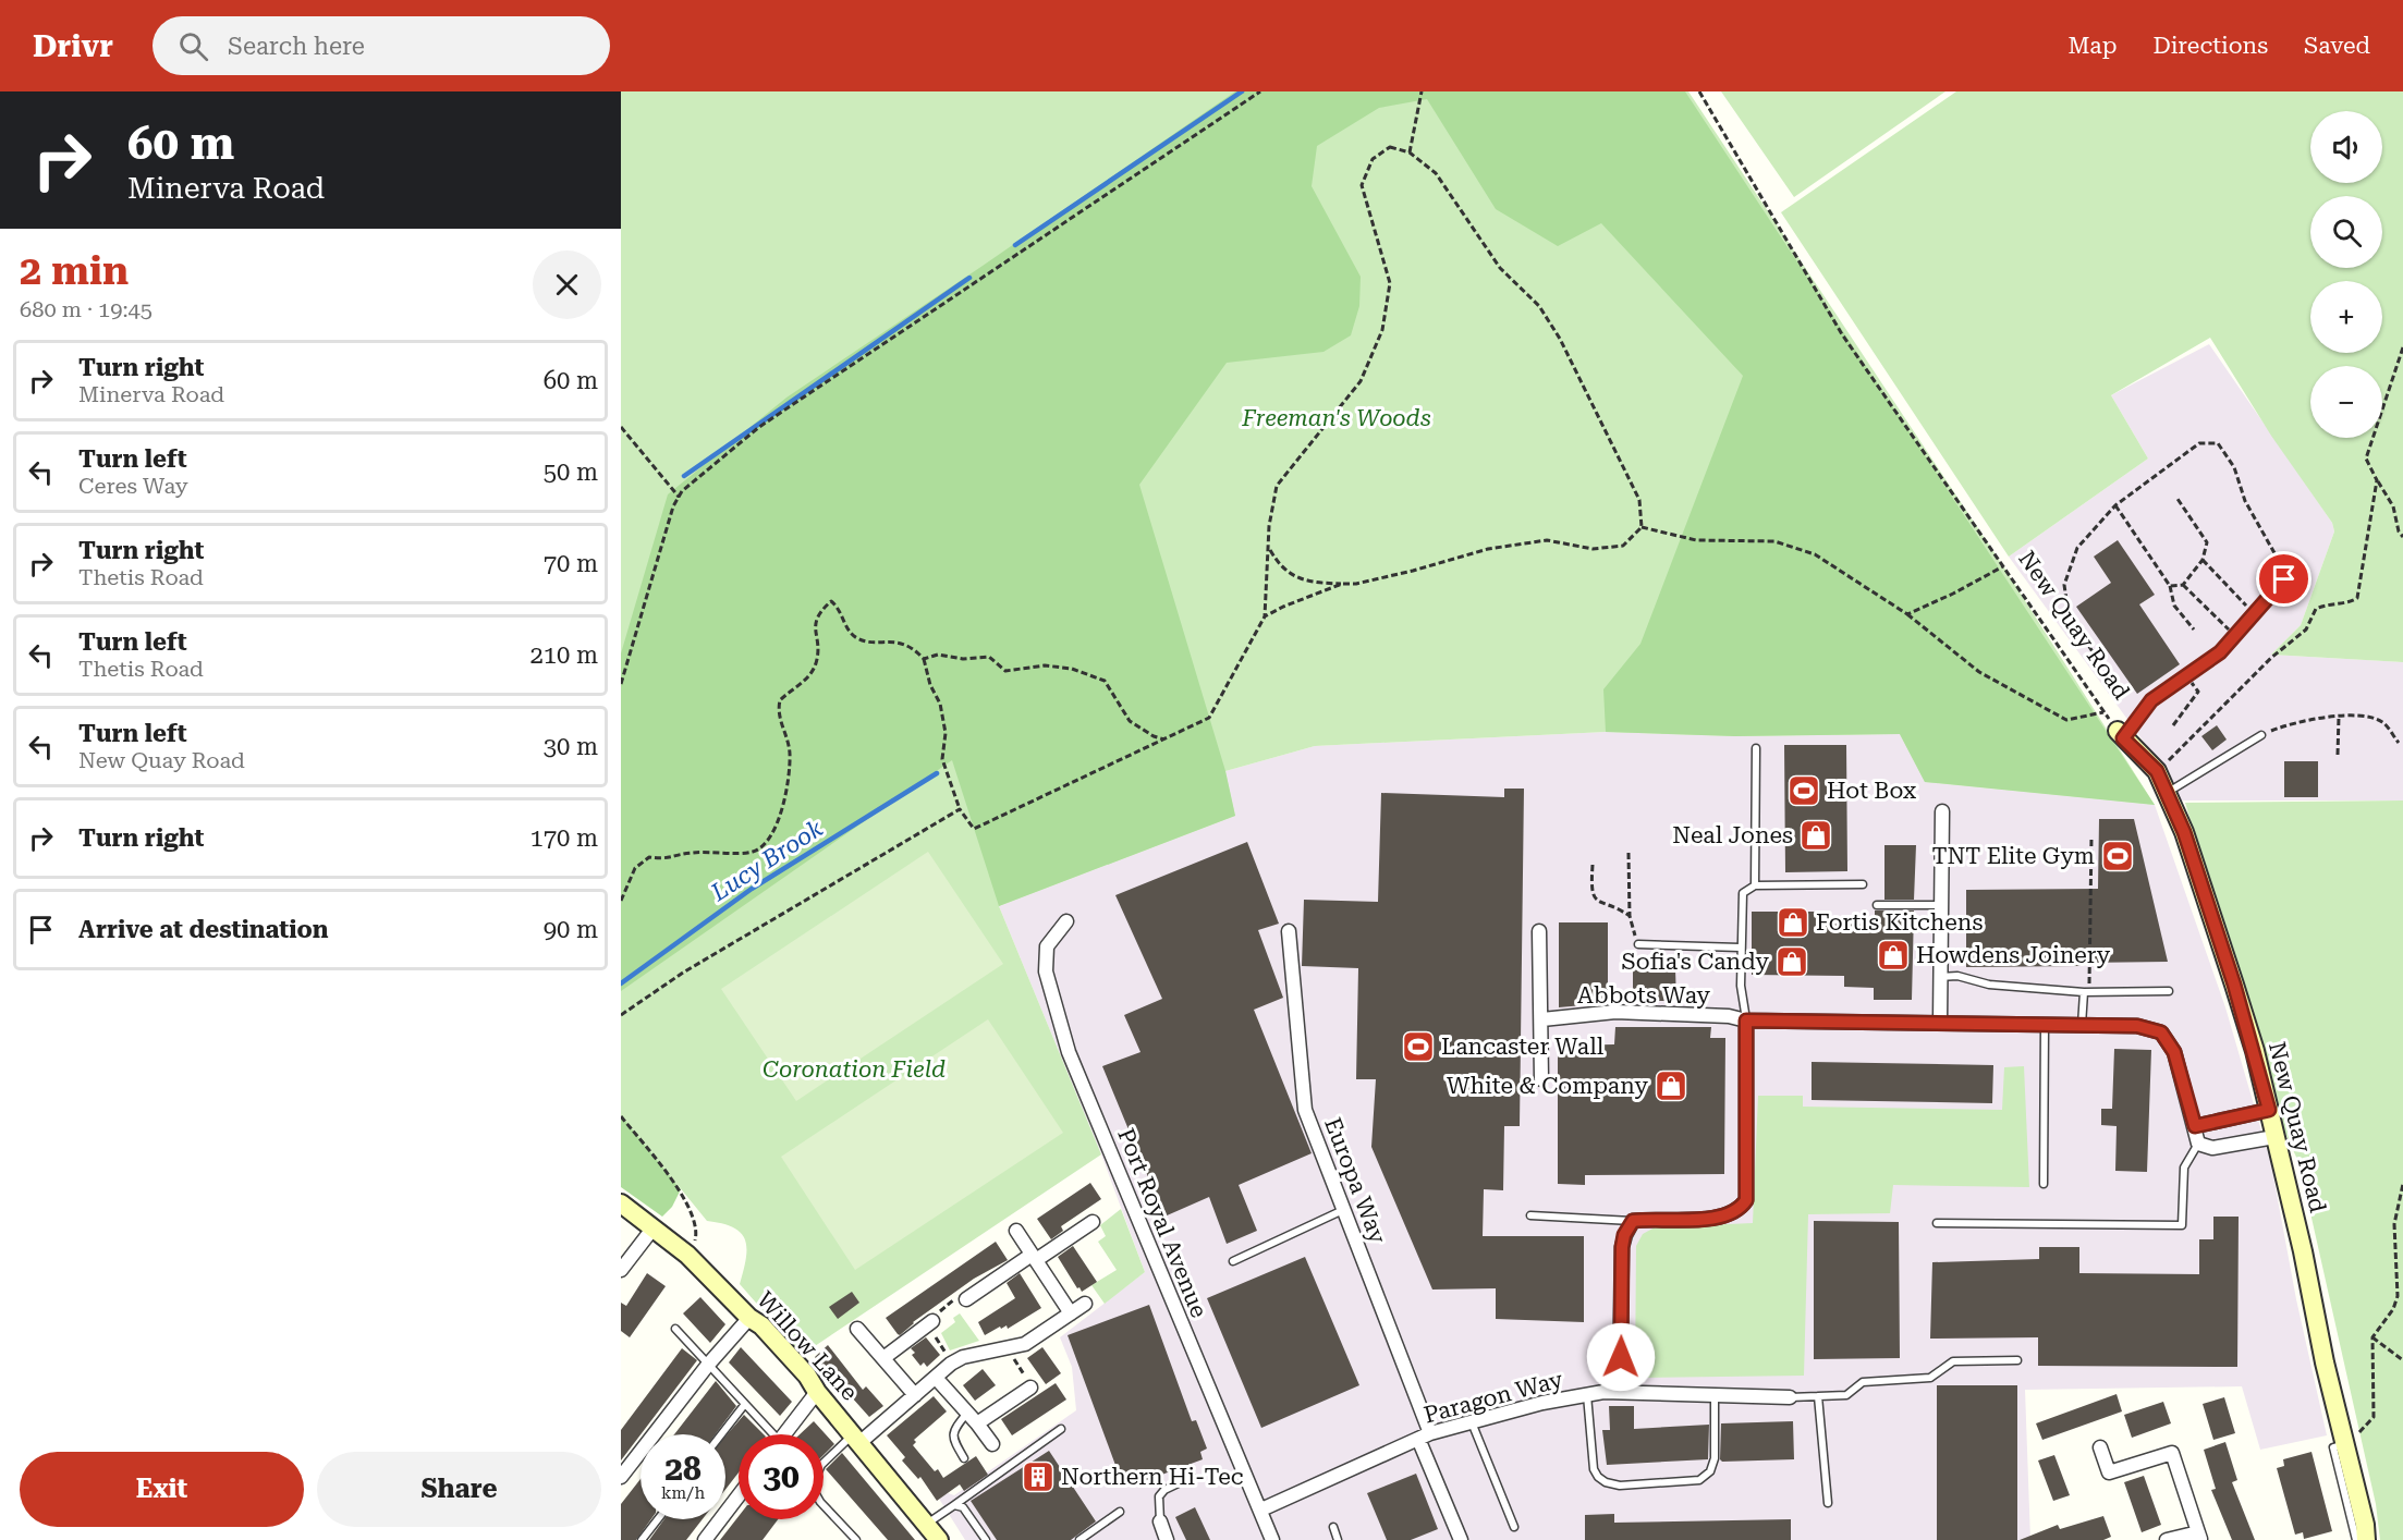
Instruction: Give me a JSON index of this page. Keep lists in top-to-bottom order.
{
  "streets": {
    "street": [
      "New Quay Road",
      "Abbots Way",
      "Europa Way",
      "Port Royal Avenue",
      "Willow Lane",
      "Paragon Way"
    ]
  },
  "crossings": [
    ["Europa Way", "Paragon Way"],
    ["Port Royal Avenue", "Paragon Way"]
  ],
  "water": ["Lucy Brook"],
  "parks": ["Freeman's Woods", "Coronation Field"],
  "places": {
    "sports": ["Hot Box", "TNT Elite Gym", "Lancaster Wall"],
    "shop": [
      "Neal Jones",
      "Fortis Kitchens",
      "Howdens Joinery",
      "Sofia's Candy",
      "White & Company"
    ],
    "building": ["Northern Hi-Tec"]
  },
  "page": {
    "header": "Drivr",
    "search": "Search here",
    "nav": ["Map", "Directions", "Saved"],
    "turn": ["60 m", "Minerva Road"],
    "map_buttons": ["+", "−"],
    "heading": ["2 min", "680 m · 19:45"],
    "list": [
      {
        "name": "Turn right",
        "note": "Minerva Road",
        "value": "60 m"
      },
      {
        "name": "Turn left",
        "note": "Ceres Way",
        "value": "50 m"
      },
      {
        "name": "Turn right",
        "note": "Thetis Road",
        "value": "70 m"
      },
      {
        "name": "Turn left",
        "note": "Thetis Road",
        "value": "210 m"
      },
      {
        "name": "Turn left",
        "note": "New Quay Road",
        "value": "30 m"
      },
      {
        "name": "Turn right",
        "value": "170 m"
      },
      {
        "name": "Arrive at destination",
        "value": "90 m"
      }
    ],
    "speed": "28 km/h",
    "limit": "30",
    "buttons": ["Exit", "Share"]
  }
}
